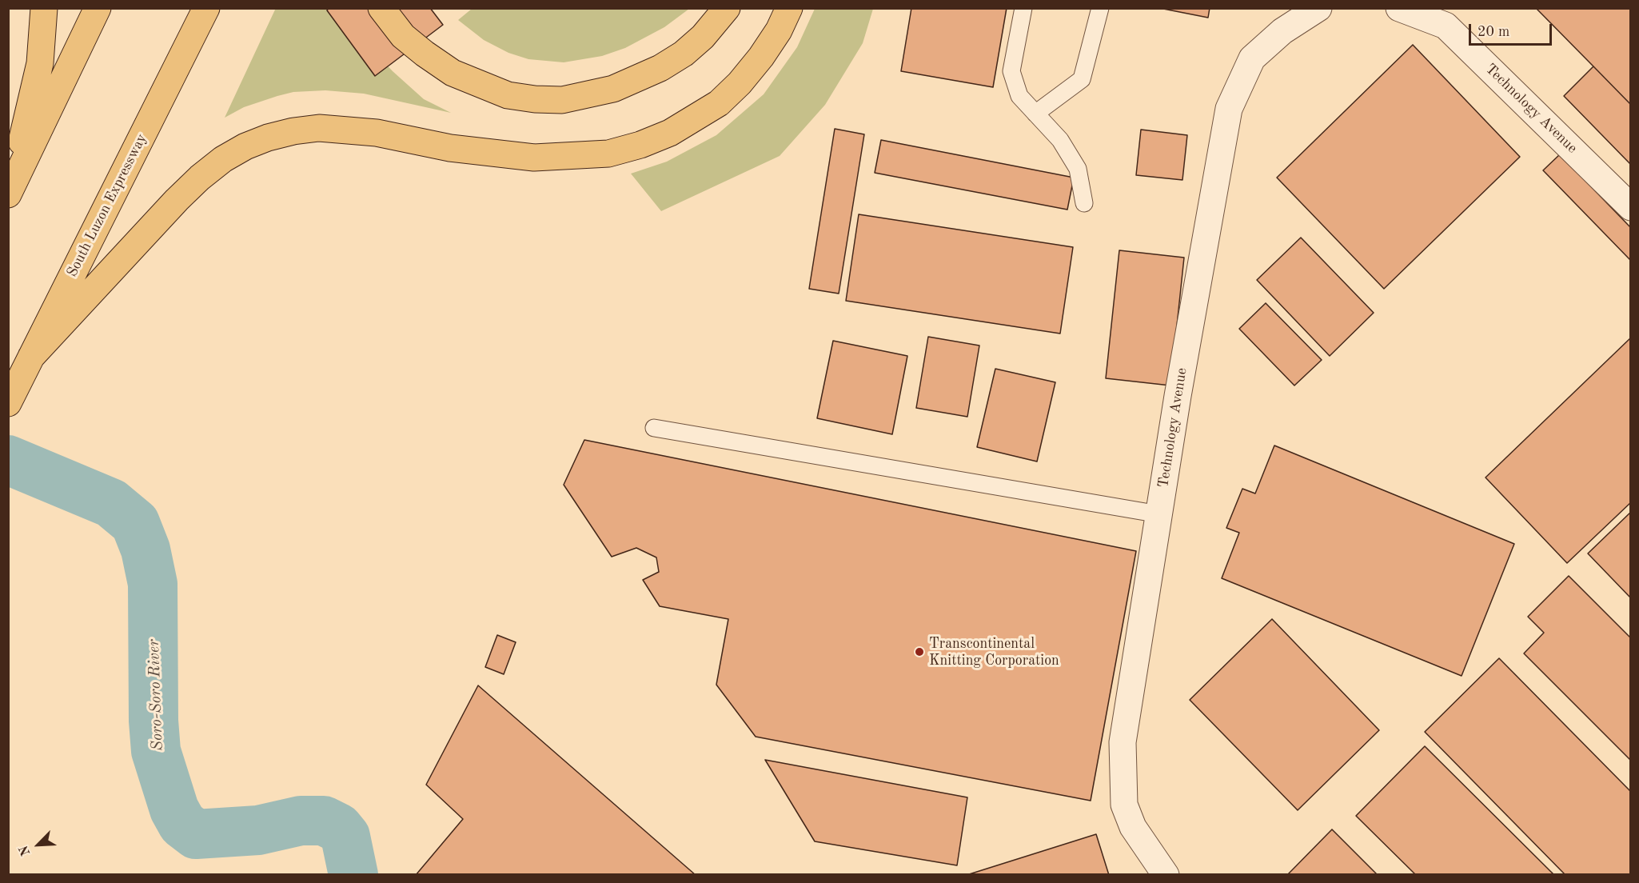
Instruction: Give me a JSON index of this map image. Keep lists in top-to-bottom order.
{
  "streets": {
    "highway": ["South Luzon Expressway"],
    "street": ["Technology Avenue"]
  },
  "water": ["Soro-Soro River"],
  "places": ["Transcontinental Knitting Corporation"],
  "scale_bar": "20 m",
  "north": "bottom left"
}
